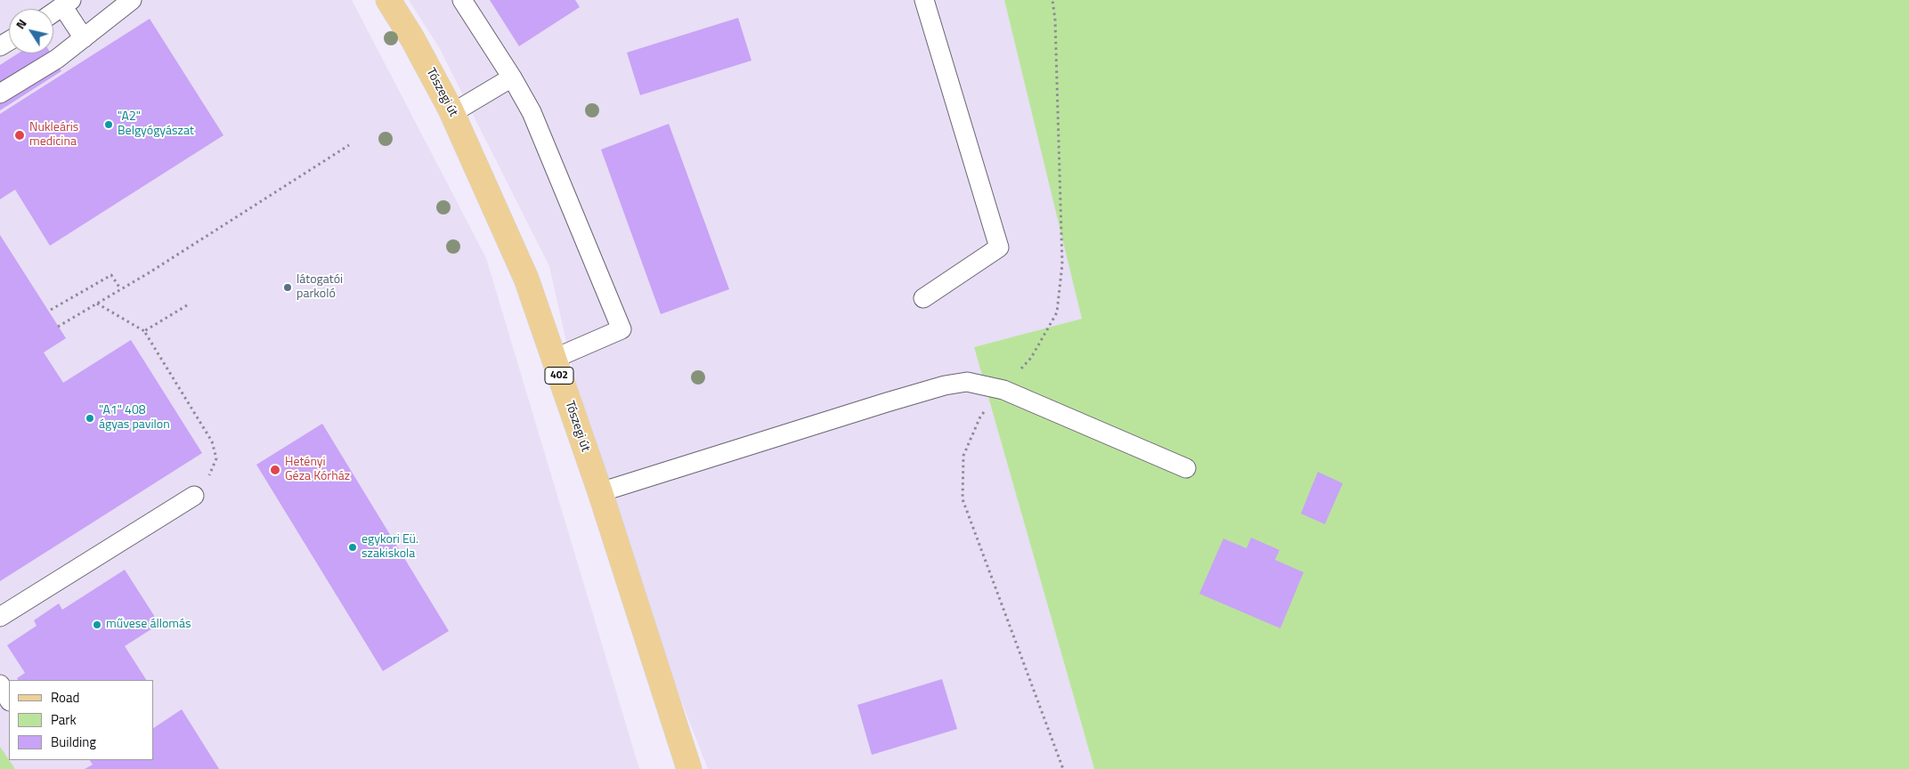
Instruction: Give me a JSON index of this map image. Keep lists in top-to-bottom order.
{
  "streets": {
    "main road": ["Tószegi út", "402"]
  },
  "places": [
    "\"A2\" Belgyógyászat",
    "Nukleáris medicina",
    "látogatói parkoló",
    "\"A1\" 408 ágyas pavilon",
    "Hetényi Géza Kórház",
    "egykori Eü. szakiskola",
    "művese állomás"
  ],
  "legend": ["Road", "Park", "Building"],
  "north": "top left"
}
